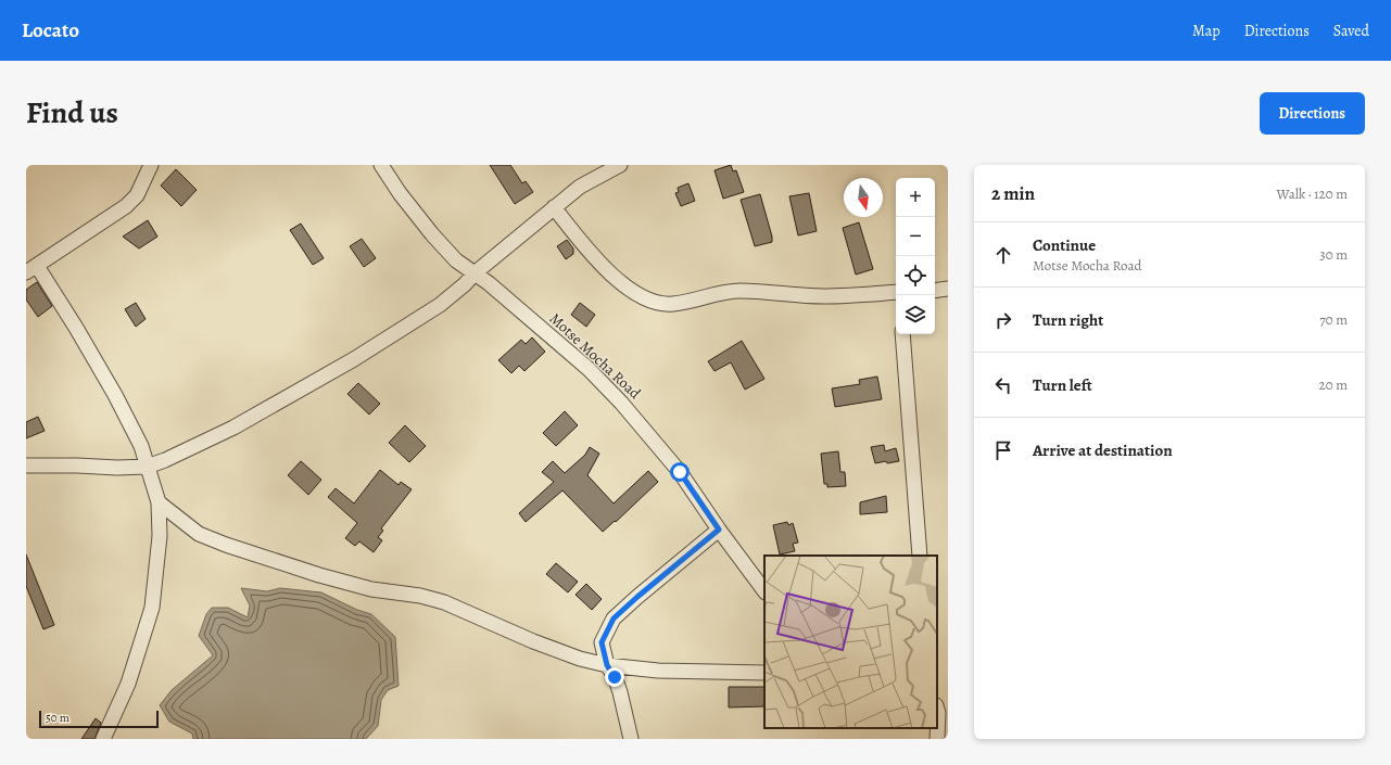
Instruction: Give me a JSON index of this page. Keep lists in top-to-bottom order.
{
  "streets": {
    "street": ["Motse Mocha Road"]
  },
  "scale_bar": "50 m",
  "north": "bottom",
  "page": {
    "header": "Locato",
    "nav": ["Map", "Directions", "Saved"],
    "title": "Find us",
    "buttons": "Directions",
    "heading": ["2 min", "Walk · 120 m"],
    "map_buttons": ["+", "−"],
    "list": [
      ["Continue", "Motse Mocha Road", "30 m"],
      ["Turn right", "70 m"],
      ["Turn left", "20 m"],
      "Arrive at destination"
    ],
    "scale": "50 m"
  }
}
